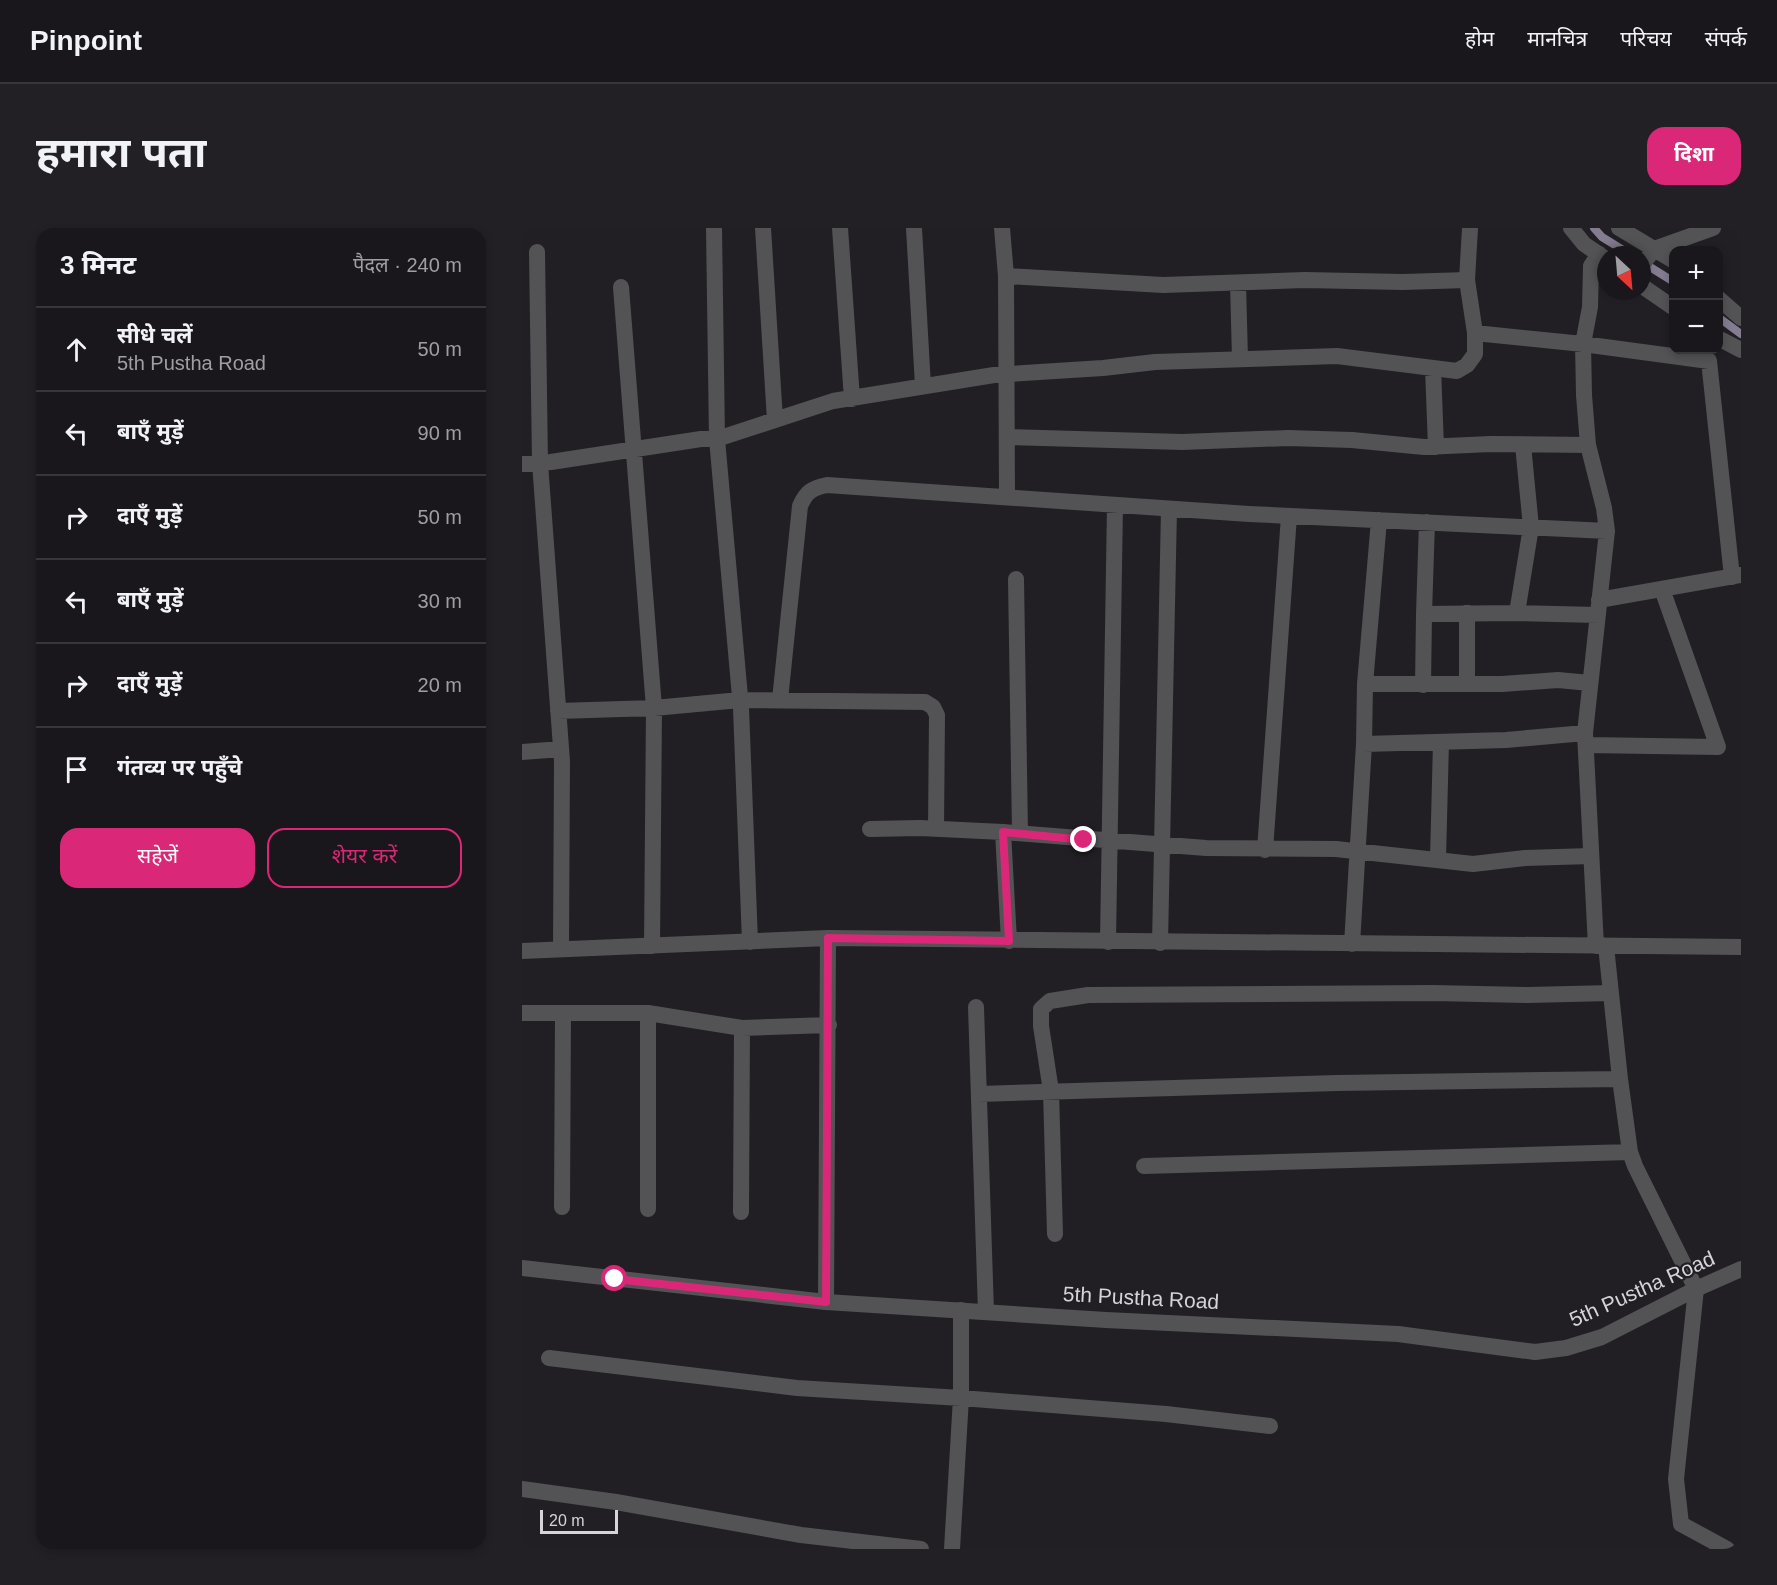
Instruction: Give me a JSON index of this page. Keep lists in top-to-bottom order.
{
  "streets": {
    "street": ["5th Pustha Road"]
  },
  "scale_bar": "20 m",
  "north": "bottom right",
  "page": {
    "header": "Pinpoint",
    "nav": [
      "होम",
      "मानचित्र",
      "परिचय",
      "संपर्क"
    ],
    "buttons": [
      "दिशा",
      ["सहेजें", "शेयर करें"]
    ],
    "title": "हमारा पता",
    "heading": ["3 मिनट", "पैदल · 240 m"],
    "map_buttons": ["+", "−"],
    "list": [
      ["सीधे चलें", "5th Pustha Road", "50 m"],
      ["बाएँ मुड़ें", "90 m"],
      ["दाएँ मुड़ें", "50 m"],
      ["बाएँ मुड़ें", "30 m"],
      ["दाएँ मुड़ें", "20 m"],
      "गंतव्य पर पहुँचे"
    ],
    "scale": "20 m"
  }
}
